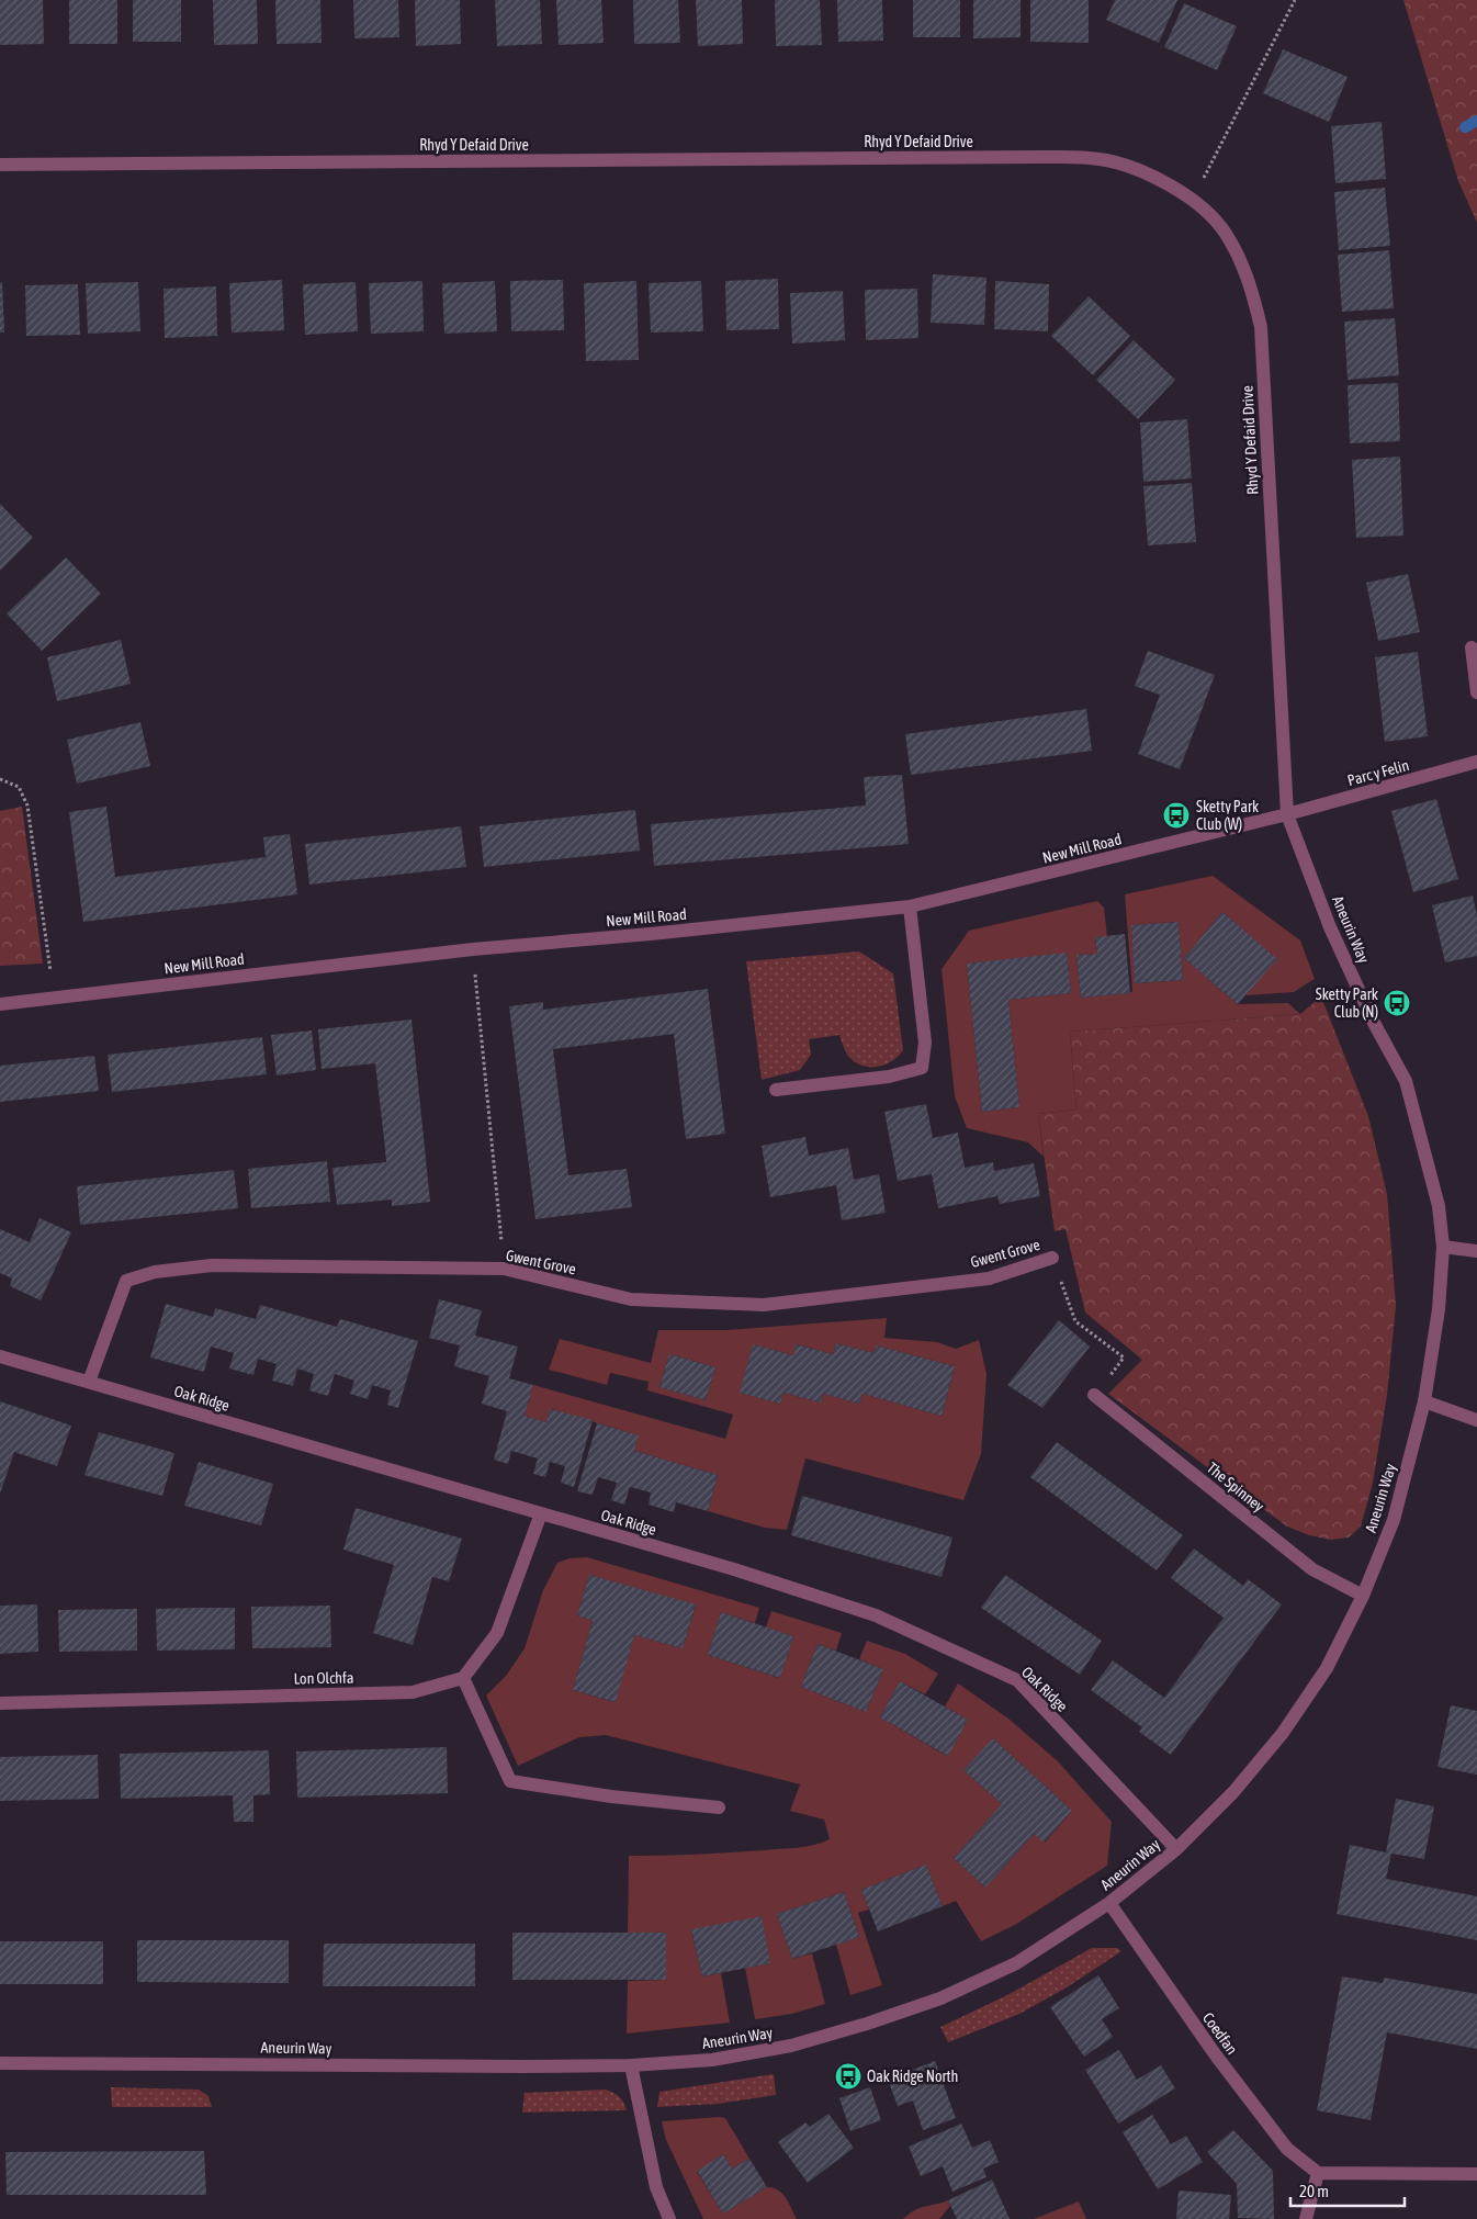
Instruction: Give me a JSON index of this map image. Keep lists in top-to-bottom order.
{
  "streets": {
    "street": [
      "Rhyd Y Defaid Drive",
      "Parc y Felin",
      "New Mill Road",
      "Aneurin Way",
      "Gwent Grove",
      "Oak Ridge",
      "The Spinney",
      "Lon Olchfa",
      "Coedfan"
    ]
  },
  "crossings": [
    ["Rhyd Y Defaid Drive", "Parc y Felin"],
    ["Rhyd Y Defaid Drive", "New Mill Road"],
    ["Rhyd Y Defaid Drive", "Aneurin Way"],
    ["Parc y Felin", "New Mill Road"],
    ["Parc y Felin", "Aneurin Way"],
    ["New Mill Road", "Aneurin Way"],
    ["Aneurin Way", "Oak Ridge"],
    ["Aneurin Way", "The Spinney"],
    ["Aneurin Way", "Coedfan"],
    ["Gwent Grove", "Oak Ridge"]
  ],
  "places": {
    "bus stop": ["Sketty Park Club (W)", "Sketty Park Club (N)", "Oak Ridge North"]
  },
  "scale_bar": "20 m"
}
